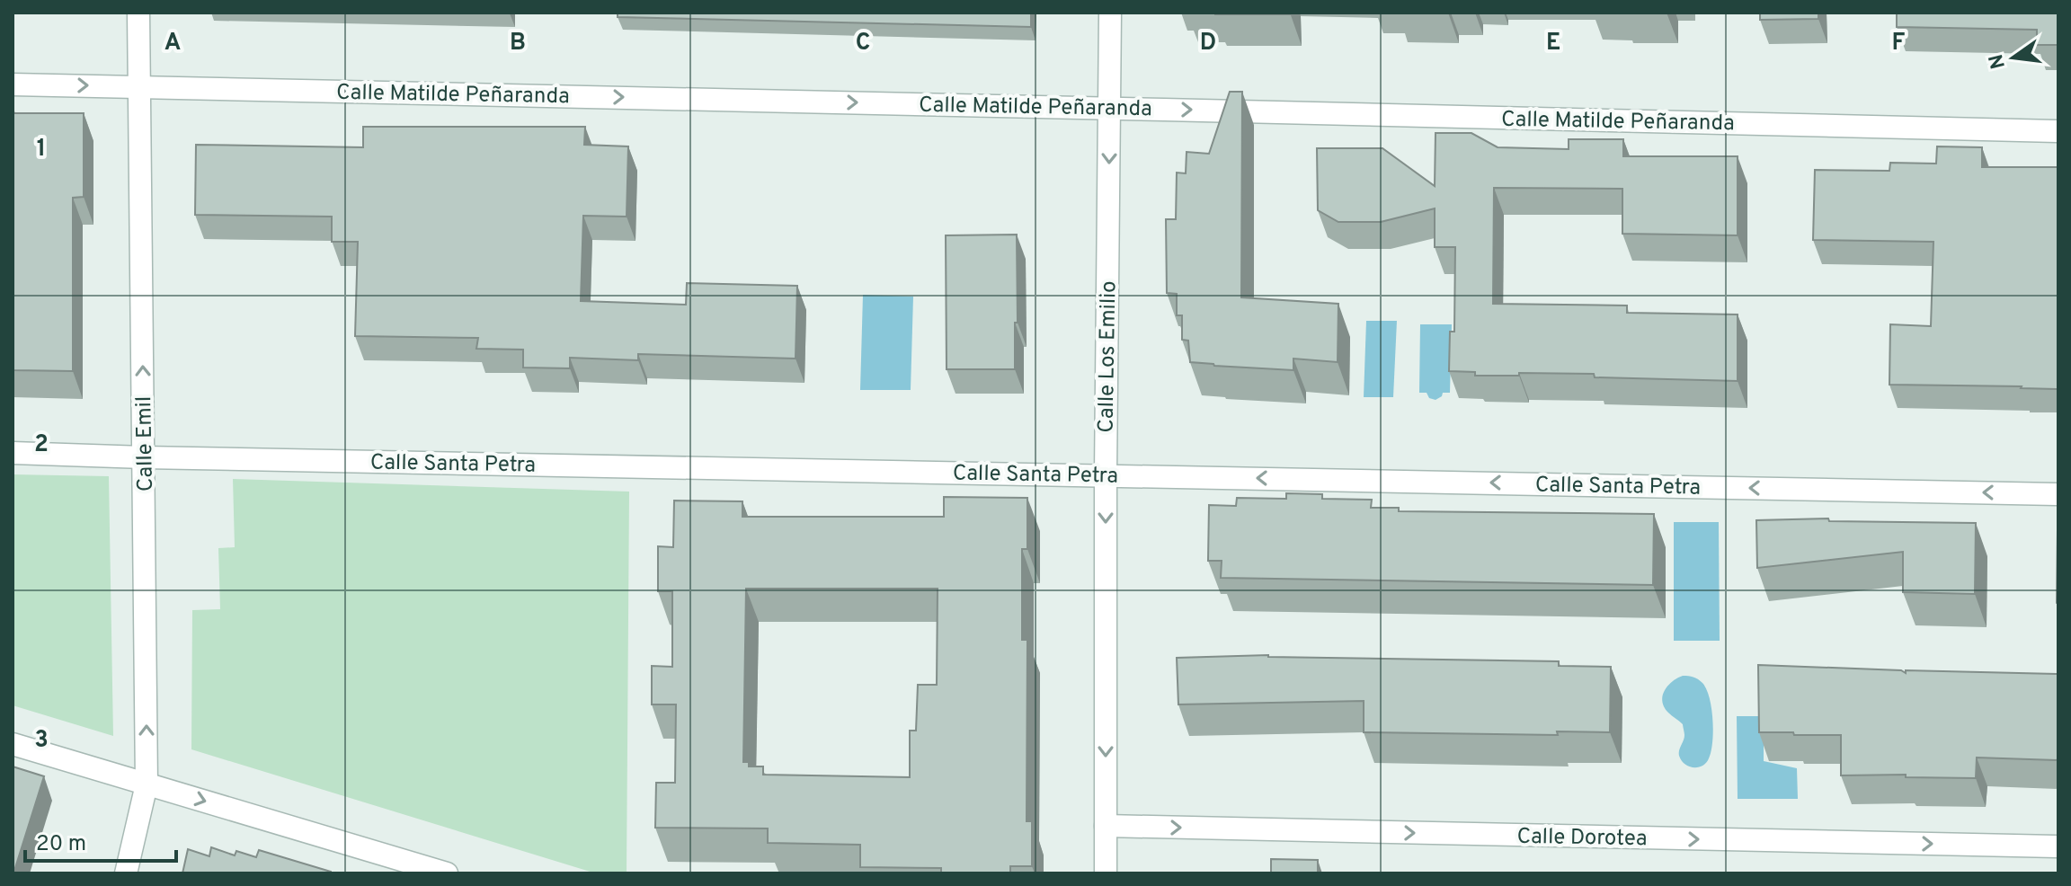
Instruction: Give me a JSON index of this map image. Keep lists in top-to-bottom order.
{
  "streets": {
    "street": [
      "Calle Matilde Peñaranda",
      "Calle Los Emilio",
      "Calle Emil",
      "Calle Santa Petra",
      "Calle Dorotea"
    ]
  },
  "crossings": [
    ["Calle Matilde Peñaranda", "Calle Los Emilio"],
    ["Calle Matilde Peñaranda", "Calle Emil"],
    ["Calle Los Emilio", "Calle Santa Petra"],
    ["Calle Los Emilio", "Calle Dorotea"],
    ["Calle Emil", "Calle Santa Petra"]
  ],
  "one_way": [
    "Calle Matilde Peñaranda",
    "Calle Los Emilio",
    "Calle Emil",
    "Calle Santa Petra",
    "Calle Dorotea"
  ],
  "scale_bar": "20 m",
  "north": "left",
  "grid": {
    "columns": [
      "A",
      "B",
      "C",
      "D",
      "E",
      "F"
    ],
    "rows": ["1", "2", "3"]
  }
}
